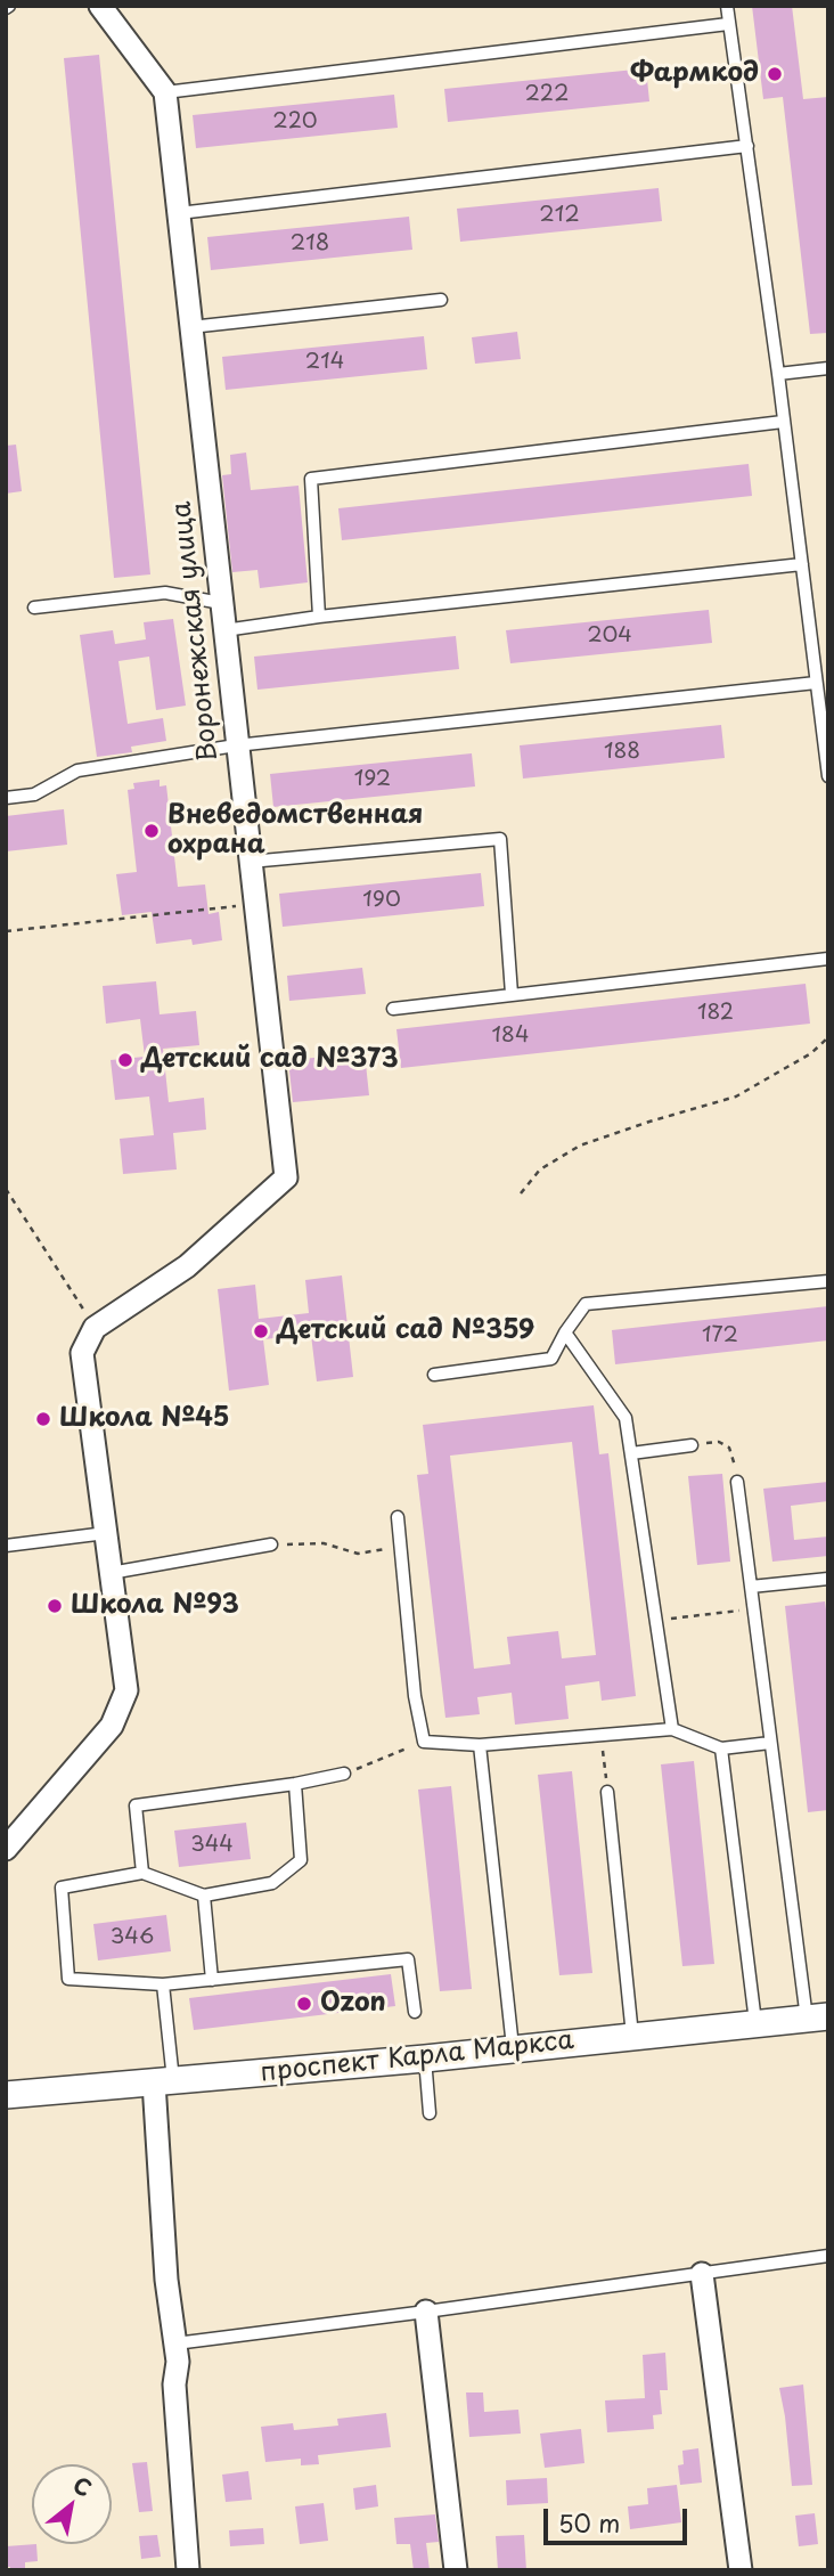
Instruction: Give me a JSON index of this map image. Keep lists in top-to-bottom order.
{
  "streets": {
    "street": ["Воронежская улица", "проспект Карла Маркса"]
  },
  "places": [
    "Фармкод",
    "Вневедомственная охрана",
    "Детский сад №373",
    "Детский сад №359",
    "Школа №45",
    "Школа №93",
    "Ozon"
  ],
  "house_numbers": [
    "222",
    "220",
    "212",
    "218",
    "214",
    "204",
    "188",
    "192",
    "190",
    "182",
    "184",
    "172",
    "344",
    "346"
  ],
  "scale_bar": "50 m",
  "north": "top right"
}
